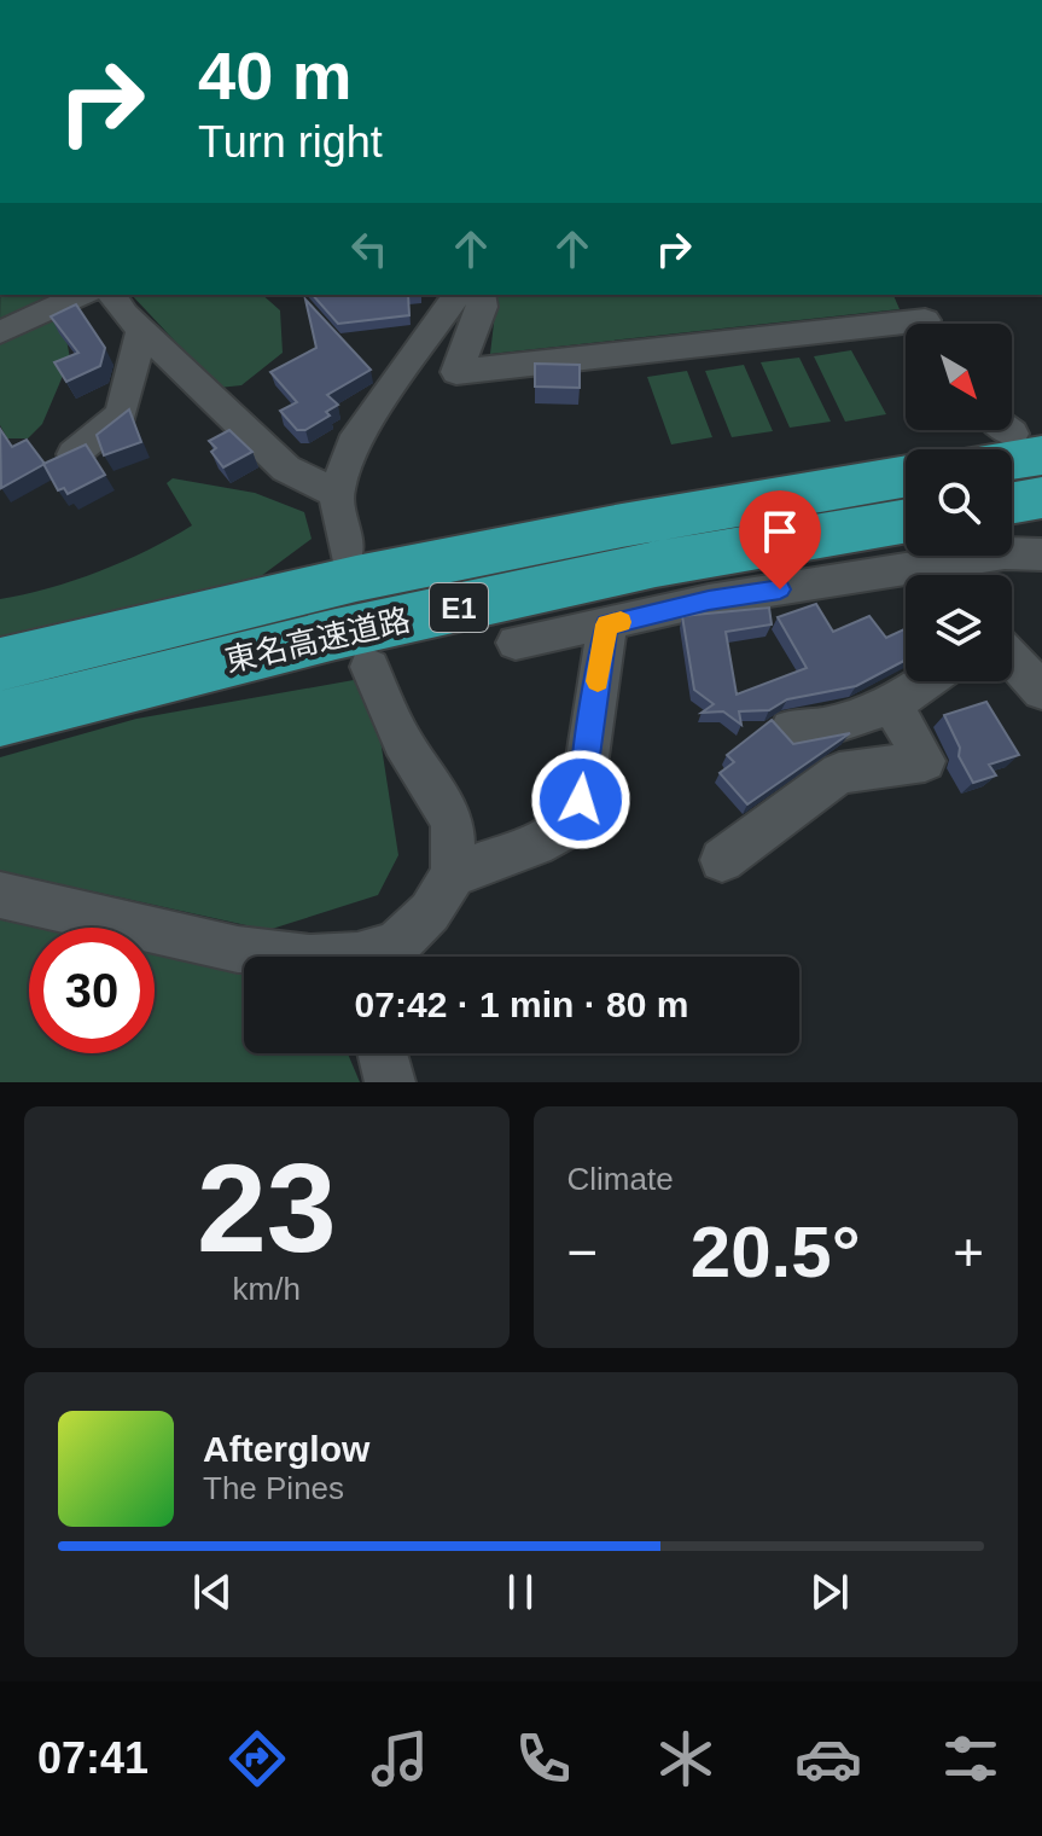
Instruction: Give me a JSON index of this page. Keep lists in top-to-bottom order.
{
  "streets": {
    "highway": ["E1", "東名高速道路"]
  },
  "north": "bottom right",
  "page": {
    "turn": ["40 m", "Turn right"],
    "limit": "30",
    "trip": "07:42 · 1 min · 80 m",
    "tile": [
      ["23", "km/h"],
      "Climate"
    ],
    "heat": ["−", "20.5°", "+"],
    "song": ["Afterglow", "The Pines"],
    "tabs": "07:41"
  }
}
